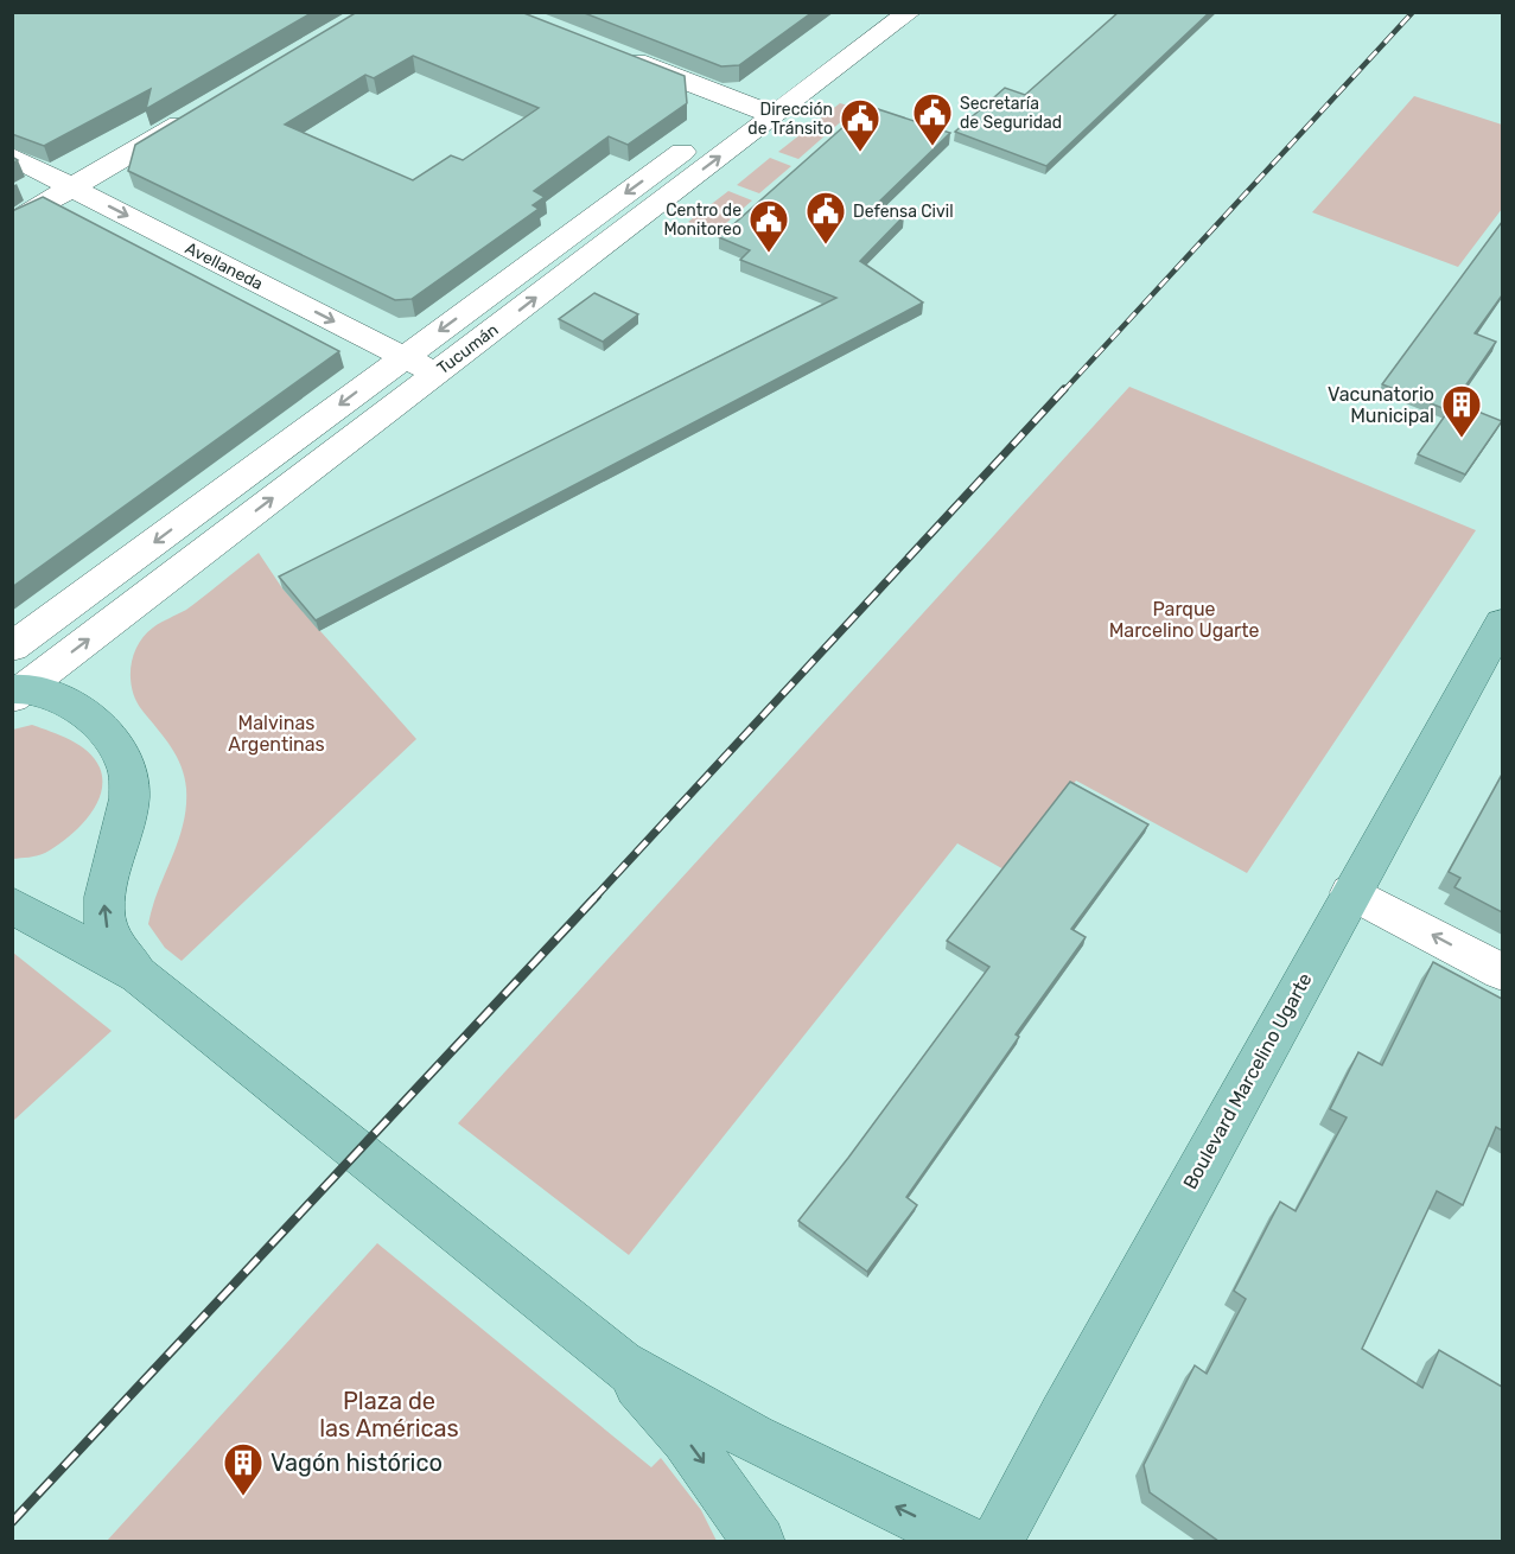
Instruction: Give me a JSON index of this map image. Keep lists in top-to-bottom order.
{
  "streets": {
    "main road": ["Boulevard Marcelino Ugarte"],
    "street": ["Avellaneda", "Tucumán"]
  },
  "crossings": [
    ["Avellaneda", "Tucumán"]
  ],
  "one_way": ["Avellaneda"],
  "parks": ["Parque Marcelino Ugarte", "Malvinas Argentinas", "Plaza de las Américas"],
  "places": {
    "public building": [
      "Secretaría de Seguridad",
      "Dirección de Tránsito",
      "Defensa Civil",
      "Centro de Monitoreo"
    ],
    "building": ["Vacunatorio Municipal", "Vagón histórico"]
  }
}
